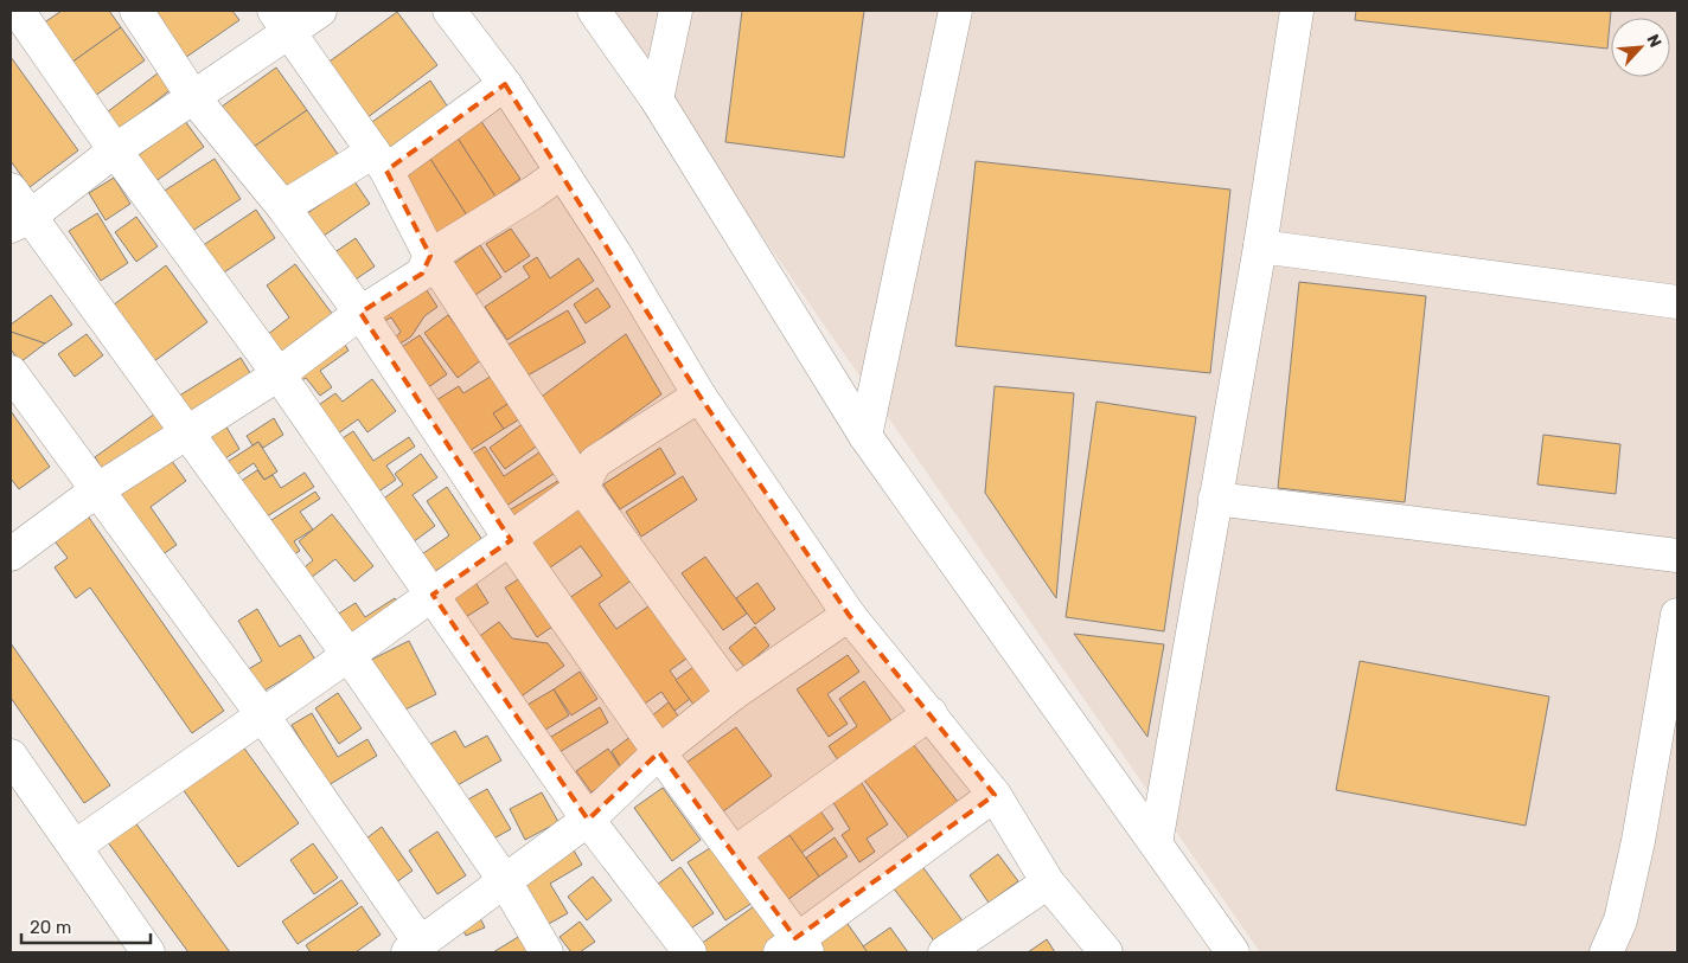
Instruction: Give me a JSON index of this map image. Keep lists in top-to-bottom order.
{
  "scale_bar": "20 m",
  "north": "top right"
}
